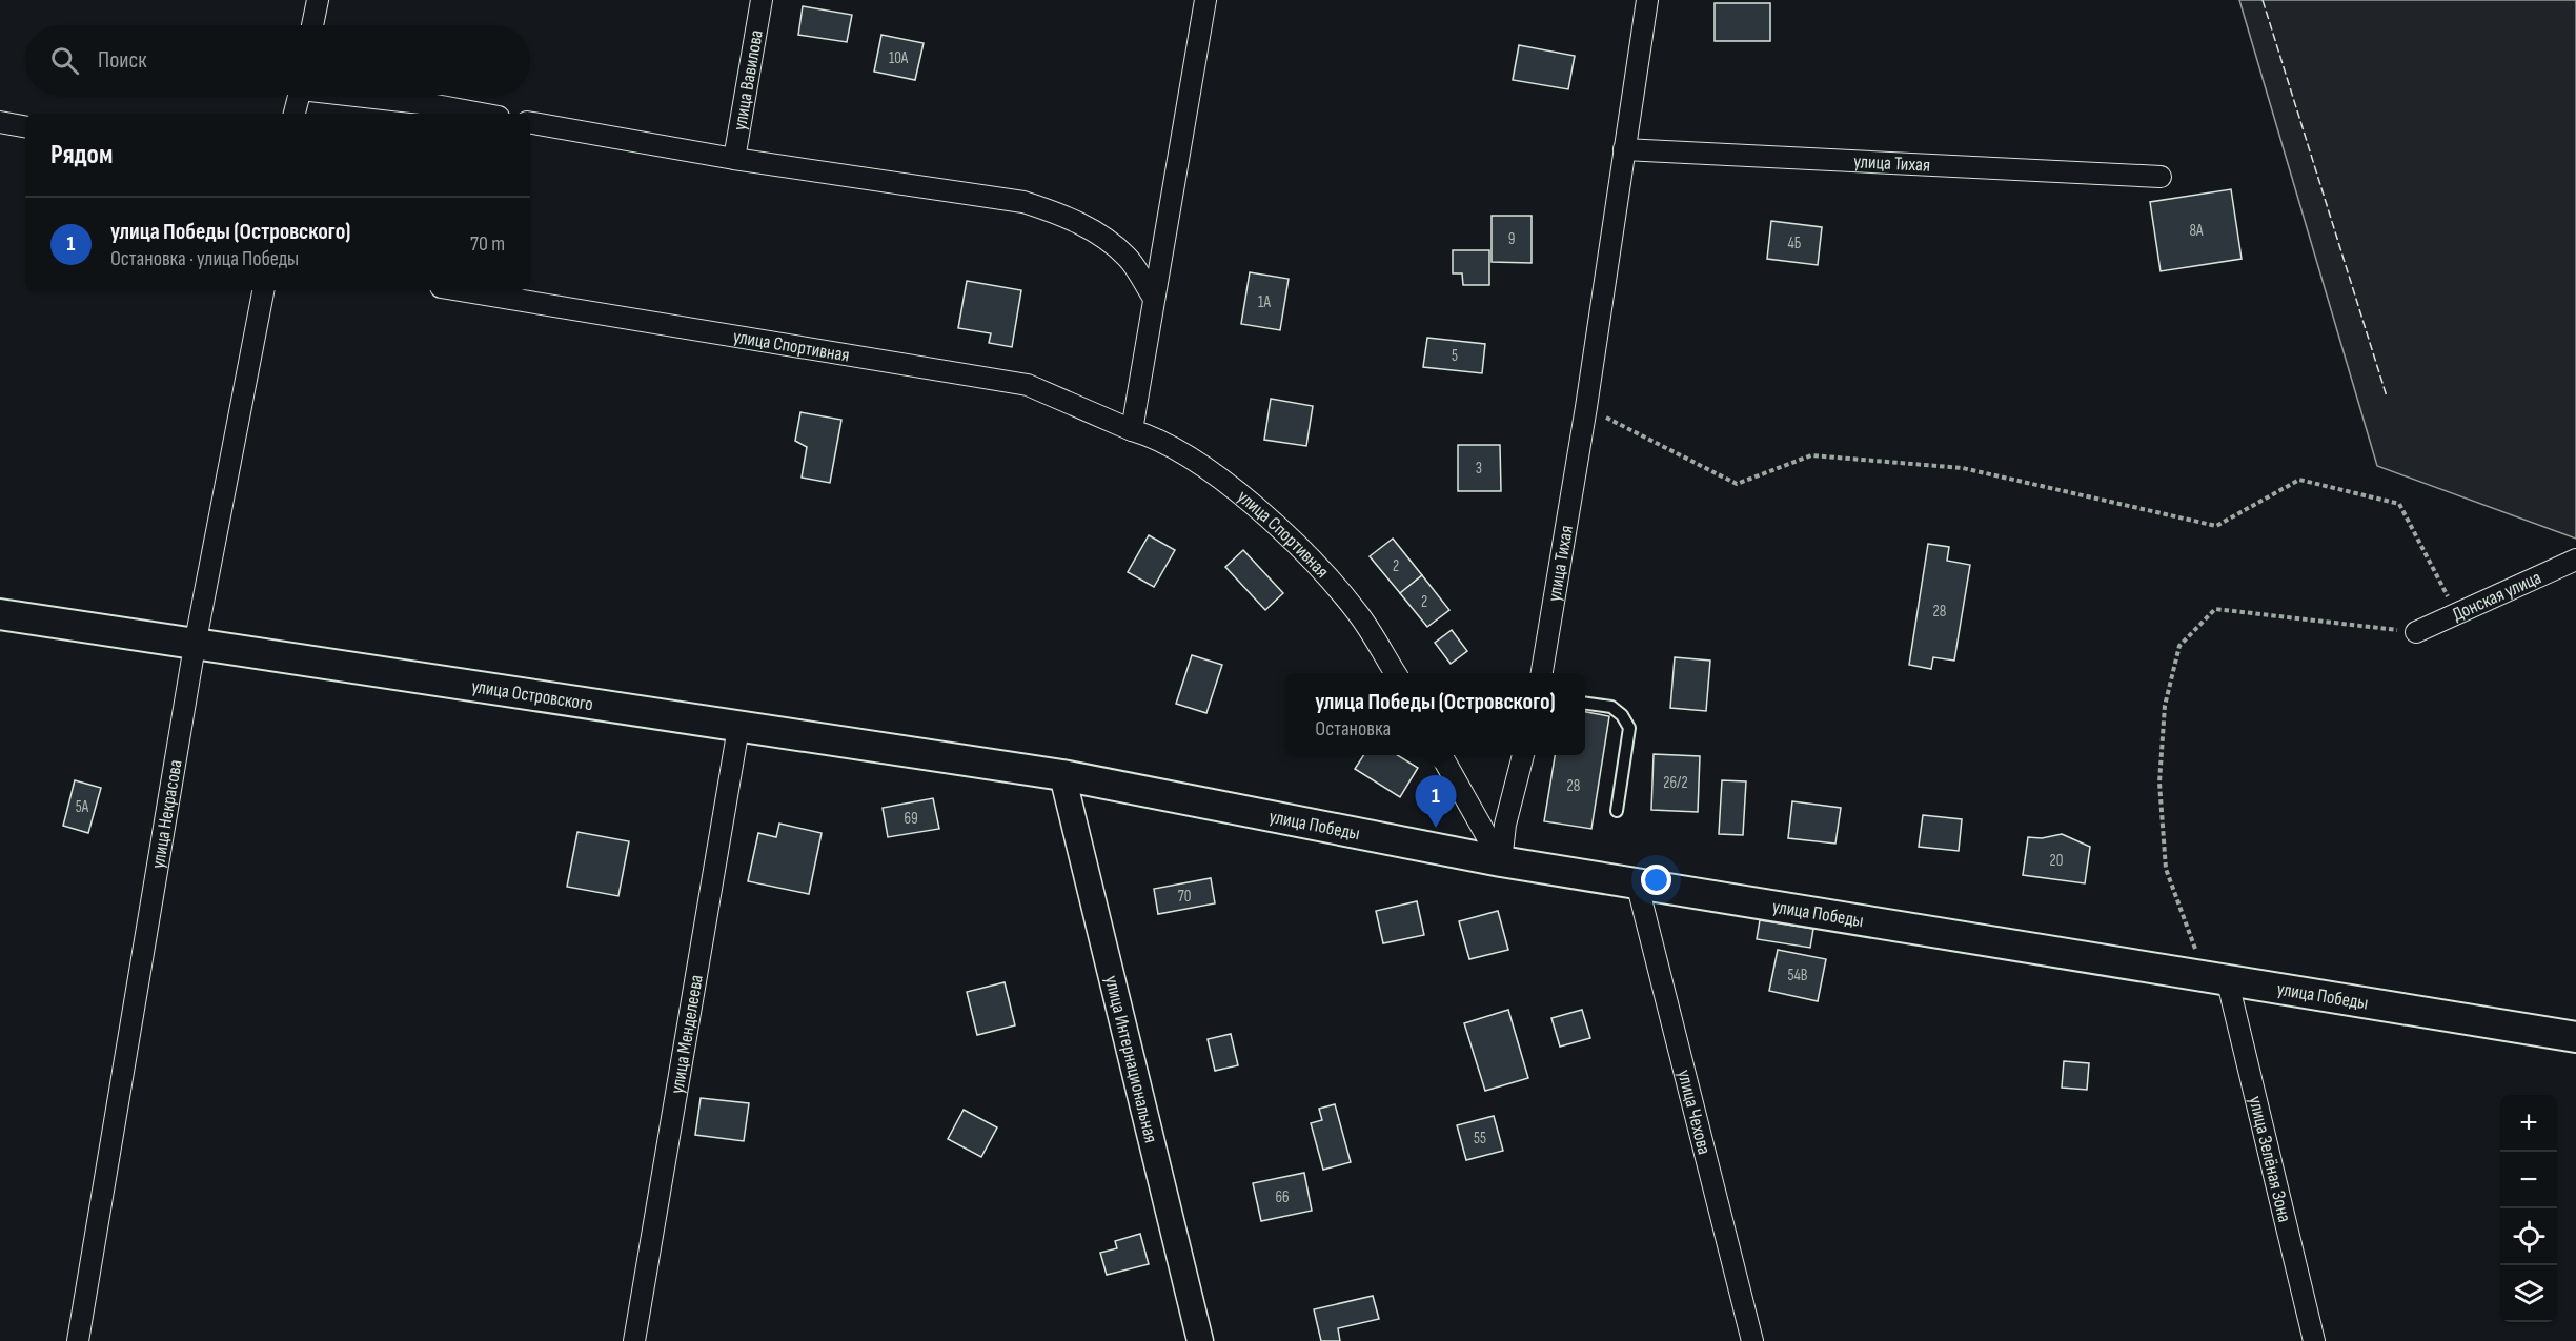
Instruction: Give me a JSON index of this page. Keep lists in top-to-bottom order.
{
  "streets": {
    "main road": ["улица Островского", "улица Победы"],
    "street": [
      "улица Вавилова",
      "улица Тихая",
      "улица Спортивная",
      "Донская улица",
      "улица Некрасова",
      "улица Менделеева",
      "улица Интернациональная",
      "улица Чехова",
      "улица Зелёная Зона"
    ]
  },
  "crossings": [
    ["улица Островского", "улица Некрасова"],
    ["улица Островского", "улица Победы"],
    ["улица Островского", "улица Менделеева"],
    ["улица Островского", "улица Интернациональная"],
    ["улица Победы", "улица Интернациональная"],
    ["улица Победы", "улица Чехова"],
    ["улица Победы", "улица Зелёная Зона"]
  ],
  "house_numbers": [
    "10А",
    "8А",
    "9",
    "4Б",
    "1А",
    "5",
    "3",
    "2",
    "2",
    "28",
    "26/2",
    "28",
    "5А",
    "69",
    "20",
    "70",
    "54В",
    "55",
    "66"
  ],
  "page": {
    "search": "Поиск",
    "heading": "Рядом",
    "list": [
      {
        "mark": "1",
        "name": "улица Победы (Островского)",
        "note": "Остановка · улица Победы",
        "value": "70 m"
      }
    ],
    "popup": ["улица Победы (Островского)", "Остановка"],
    "pins": "1",
    "map_buttons": ["+", "−"]
  }
}
